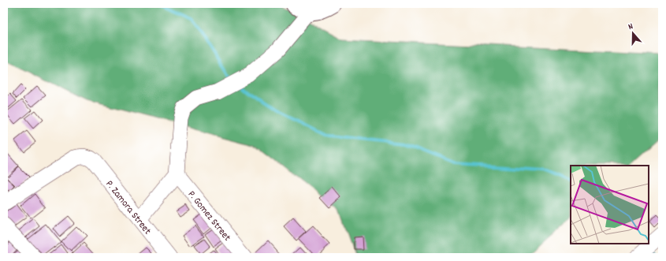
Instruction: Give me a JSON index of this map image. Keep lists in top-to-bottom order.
{
  "streets": {
    "street": ["P. Zamora Street", "P. Gomez Street"]
  },
  "north": "top"
}
